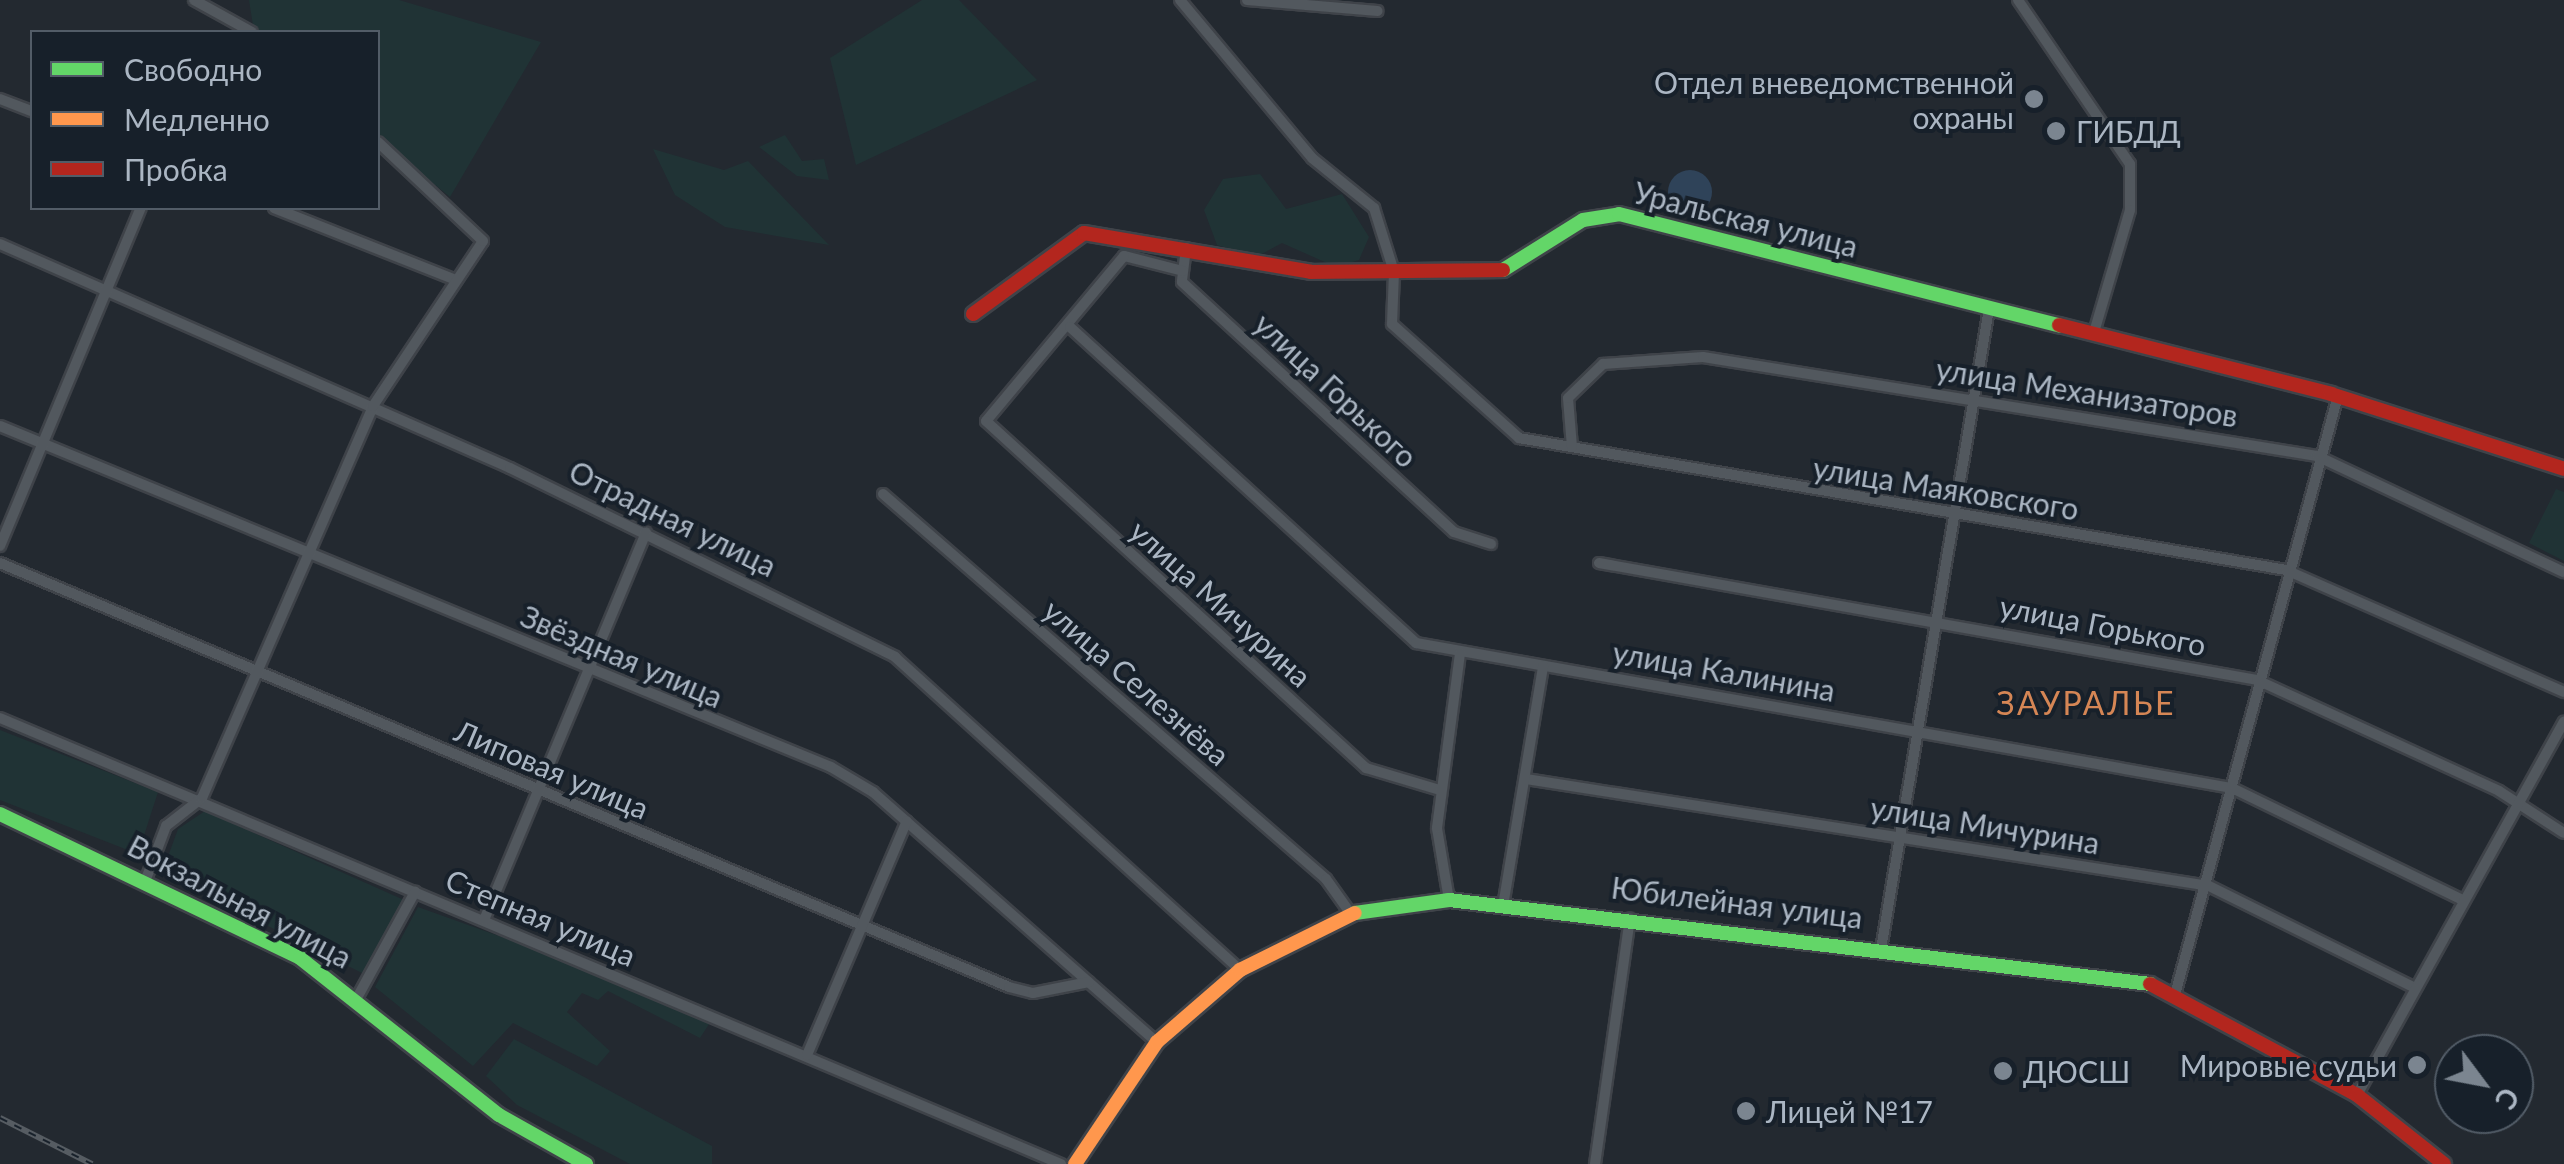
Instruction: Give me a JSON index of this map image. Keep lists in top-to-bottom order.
{
  "streets": {
    "street": [
      "Уральская улица",
      "улица Горького",
      "улица Механизаторов",
      "улица Маяковского",
      "Отрадная улица",
      "улица Мичурина",
      "Звёздная улица",
      "улица Калинина",
      "улица Селезнёва",
      "Липовая улица",
      "Вокзальная улица",
      "Юбилейная улица",
      "Степная улица"
    ]
  },
  "crossings": [
    ["Уральская улица", "улица Маяковского"],
    ["улица Механизаторов", "улица Маяковского"],
    ["Отрадная улица", "Юбилейная улица"],
    ["улица Мичурина", "улица Калинина"],
    ["Звёздная улица", "Липовая улица"],
    ["Звёздная улица", "Юбилейная улица"],
    ["улица Селезнёва", "Юбилейная улица"]
  ],
  "districts": ["ЗАУРАЛЬЕ"],
  "places": [
    "Отдел вневедомственной охраны",
    "ГИБДД",
    "Мировые судьи",
    "ДЮСШ",
    "Лицей №17"
  ],
  "legend": ["Свободно", "Медленно", "Пробка"],
  "north": "bottom right"
}
